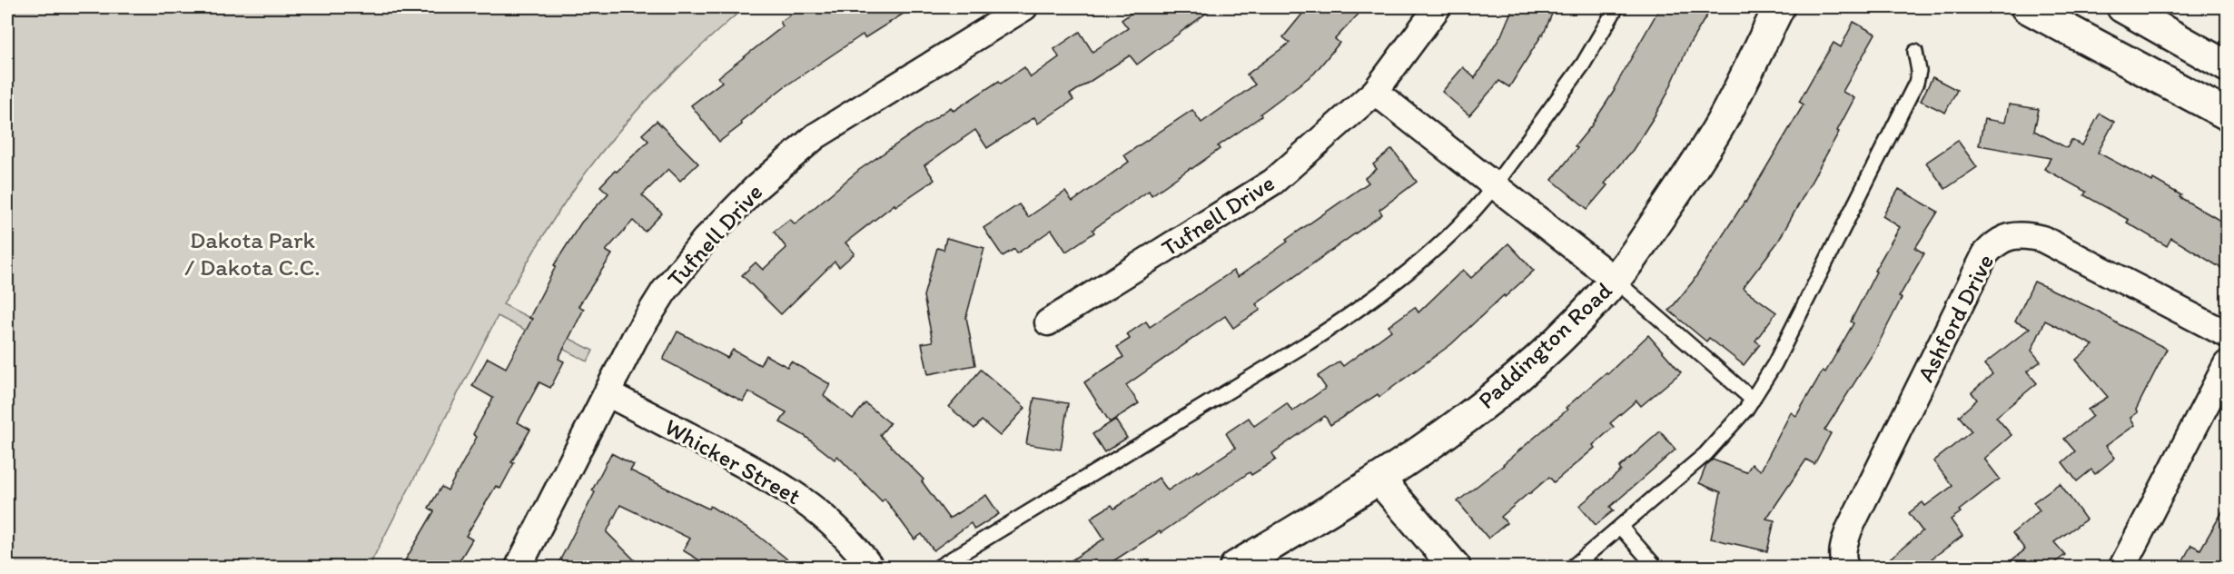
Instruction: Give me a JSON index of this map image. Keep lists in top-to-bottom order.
{
  "streets": {
    "street": [
      "Tufnell Drive",
      "Ashford Drive",
      "Paddington Road",
      "Whicker Street"
    ]
  },
  "crossings": [
    ["Tufnell Drive", "Whicker Street"]
  ],
  "parks": ["Dakota Park / Dakota C.C."]
}
